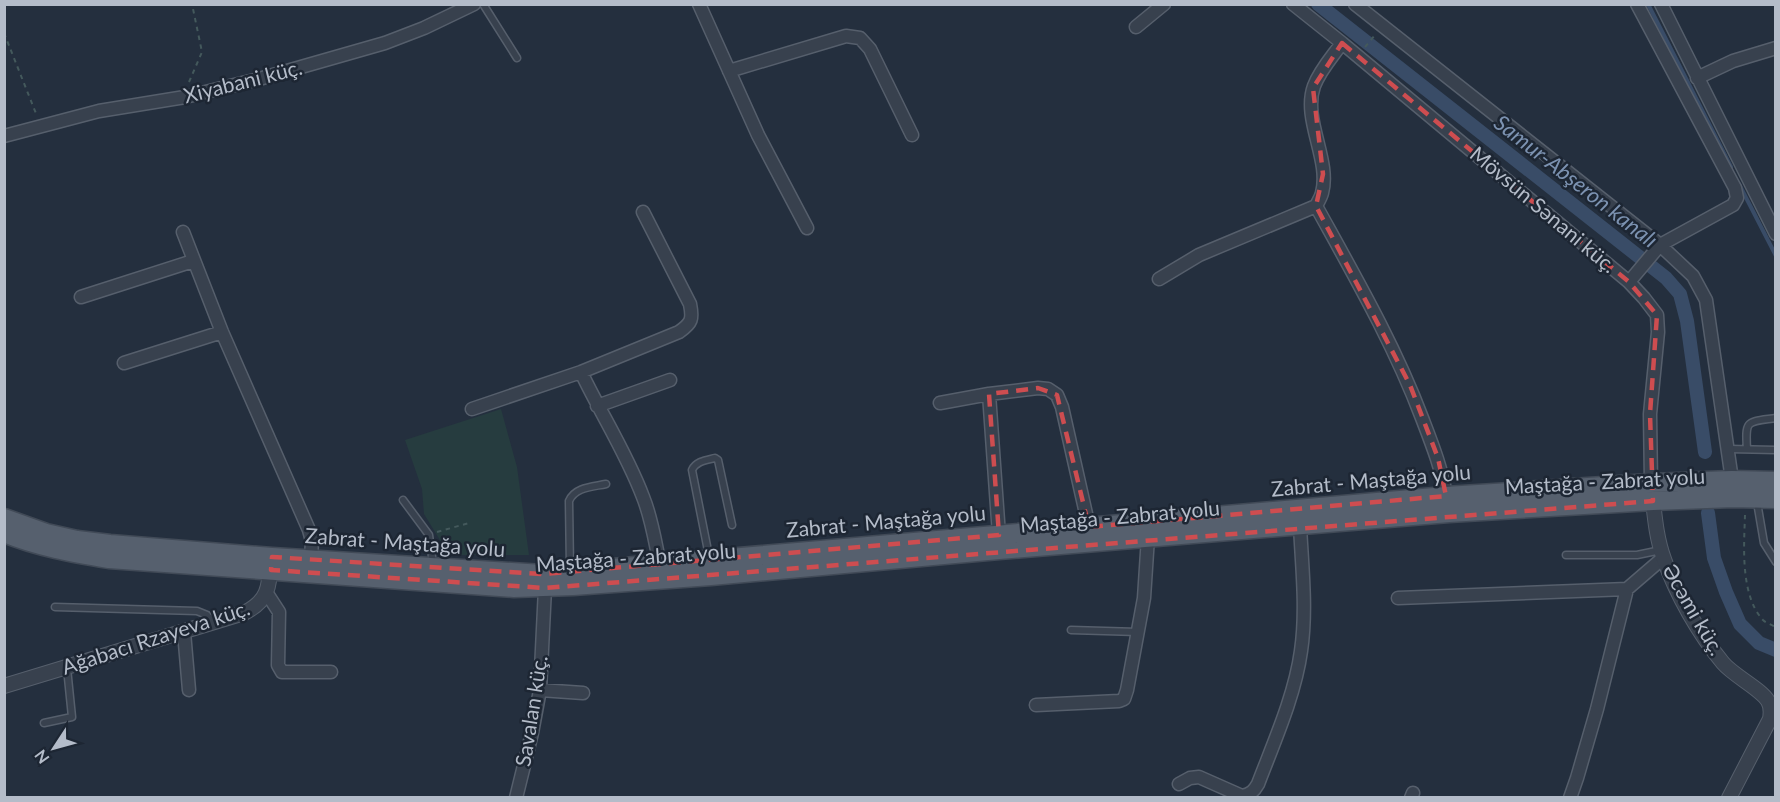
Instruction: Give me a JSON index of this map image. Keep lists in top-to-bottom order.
{
  "streets": {
    "main road": ["Zabrat - Maştağa yolu", "Maştağa - Zabrat yolu"],
    "street": [
      "Xiyabani küç.",
      "Mövsün Sənani küç.",
      "Əcəmi küç.",
      "Ağabacı Rzayeva küç.",
      "Savalan küç."
    ]
  },
  "crossings": [
    ["Mövsün Sənani küç.", "Zabrat - Maştağa yolu"],
    ["Mövsün Sənani küç.", "Maştağa - Zabrat yolu"],
    ["Mövsün Sənani küç.", "Əcəmi küç."],
    ["Zabrat - Maştağa yolu", "Maştağa - Zabrat yolu"],
    ["Zabrat - Maştağa yolu", "Əcəmi küç."],
    ["Zabrat - Maştağa yolu", "Ağabacı Rzayeva küç."],
    ["Maştağa - Zabrat yolu", "Əcəmi küç."],
    ["Maştağa - Zabrat yolu", "Ağabacı Rzayeva küç."],
    ["Maştağa - Zabrat yolu", "Savalan küç."]
  ],
  "water": ["Samur-Abşeron kanalı"],
  "north": "bottom left"
}
